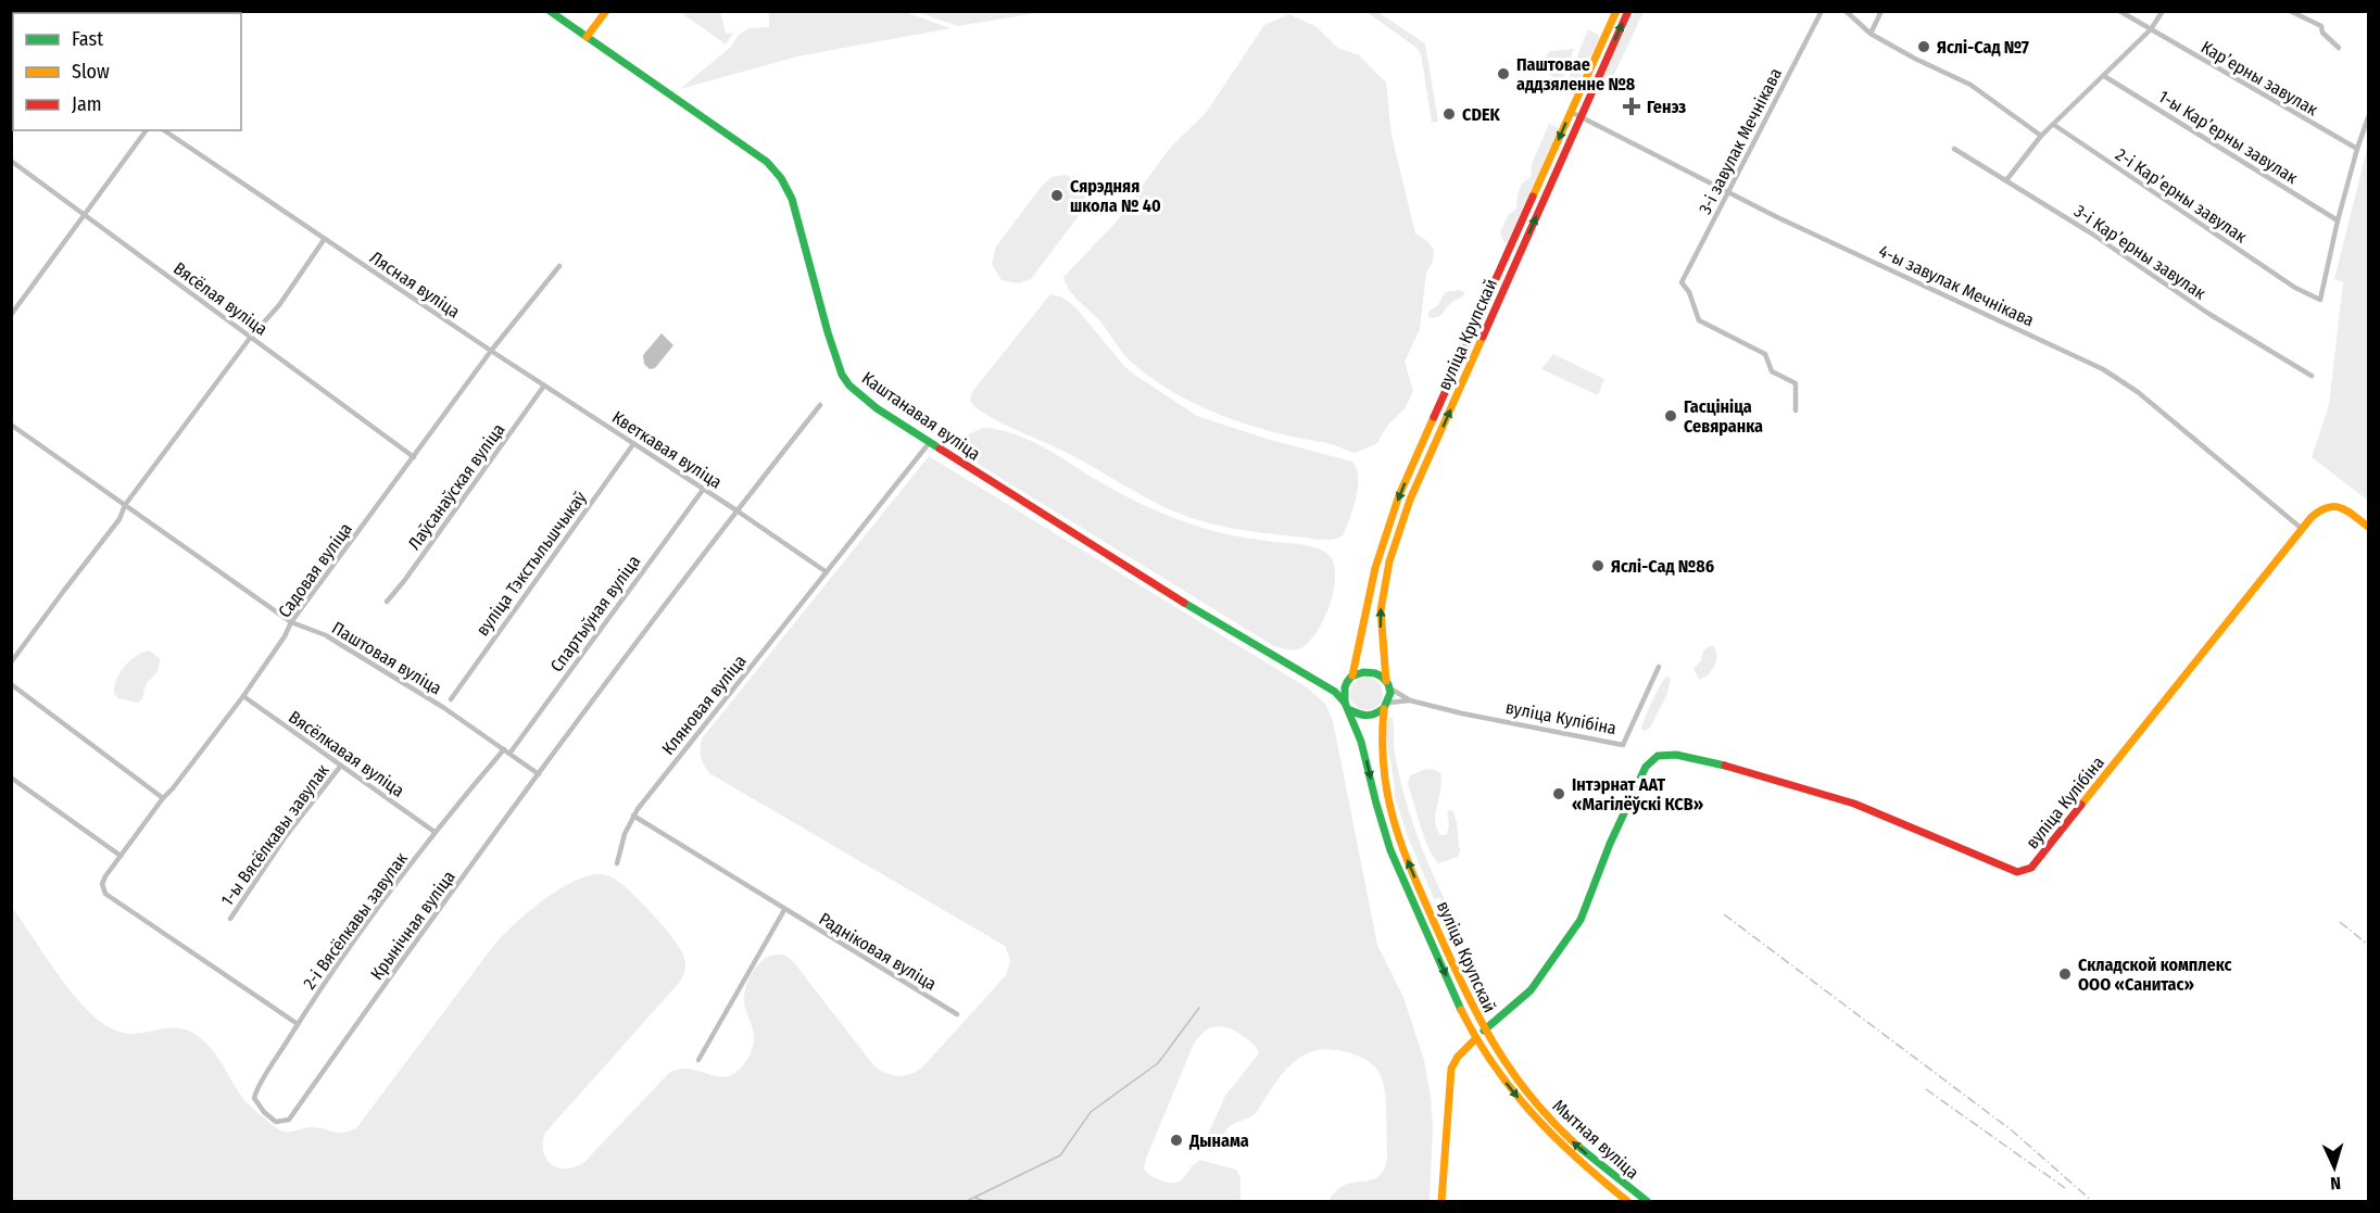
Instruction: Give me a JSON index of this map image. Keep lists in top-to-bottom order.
{
  "streets": {
    "main road": [
      "вуліца Крупскай",
      "Каштанавая вуліца",
      "вуліца Кулібіна",
      "Мытная вуліца"
    ],
    "street": [
      "Карʼерны завулак",
      "1-ы Карʼерны завулак",
      "3-і завулак Мечнікава",
      "2-і Карʼерны завулак",
      "3-і Карʼерны завулак",
      "Лясная вуліца",
      "4-ы завулак Мечнікава",
      "Вясёлая вуліца",
      "Кветкавая вуліца",
      "Лаўсанаўская вуліца",
      "вуліца Тэкстыльшчыкаў",
      "Садовая вуліца",
      "Спартыўная вуліца",
      "Паштовая вуліца",
      "Кляновая вуліца",
      "Вясёлкавая вуліца",
      "1-ы Вясёлкавы завулак",
      "2-і Вясёлкавы завулак",
      "Крынічная вуліца",
      "Радніковая вуліца"
    ]
  },
  "crossings": [
    ["1-ы Карʼерны завулак", "2-і Карʼерны завулак"],
    ["3-і завулак Мечнікава", "4-ы завулак Мечнікава"],
    ["Лясная вуліца", "Кветкавая вуліца"],
    ["Лясная вуліца", "Садовая вуліца"],
    ["4-ы завулак Мечнікава", "вуліца Крупскай"],
    ["4-ы завулак Мечнікава", "вуліца Кулібіна"],
    ["Вясёлая вуліца", "Садовая вуліца"],
    ["вуліца Крупскай", "Каштанавая вуліца"],
    ["вуліца Крупскай", "вуліца Кулібіна"],
    ["вуліца Крупскай", "Мытная вуліца"],
    ["Каштанавая вуліца", "Кляновая вуліца"],
    ["Каштанавая вуліца", "вуліца Кулібіна"],
    ["Кветкавая вуліца", "Лаўсанаўская вуліца"],
    ["Кветкавая вуліца", "вуліца Тэкстыльшчыкаў"],
    ["Кветкавая вуліца", "Садовая вуліца"],
    ["Кветкавая вуліца", "Спартыўная вуліца"],
    ["Кветкавая вуліца", "Кляновая вуліца"],
    ["Кветкавая вуліца", "Крынічная вуліца"],
    ["Садовая вуліца", "Паштовая вуліца"],
    ["Садовая вуліца", "Вясёлкавая вуліца"],
    ["Садовая вуліца", "2-і Вясёлкавы завулак"],
    ["Садовая вуліца", "Крынічная вуліца"],
    ["Спартыўная вуліца", "Паштовая вуліца"],
    ["Паштовая вуліца", "Крынічная вуліца"],
    ["Кляновая вуліца", "Радніковая вуліца"],
    ["Вясёлкавая вуліца", "1-ы Вясёлкавы завулак"],
    ["Вясёлкавая вуліца", "2-і Вясёлкавы завулак"],
    ["2-і Вясёлкавы завулак", "Крынічная вуліца"]
  ],
  "places": {
    "other": [
      "Яслі-Сад №7",
      "Паштовае аддзяленне №8",
      "CDEK",
      "Сярэдняя школа № 40",
      "Гасцініца Севяранка",
      "Яслі-Сад №86",
      "Інтэрнат ААТ «Магілёўскі КСВ»",
      "Складской комплекс ООО «Санитас»",
      "Дынама"
    ],
    "health": ["Генэз"]
  },
  "legend": ["Fast", "Slow", "Jam"],
  "north": "bottom"
}
